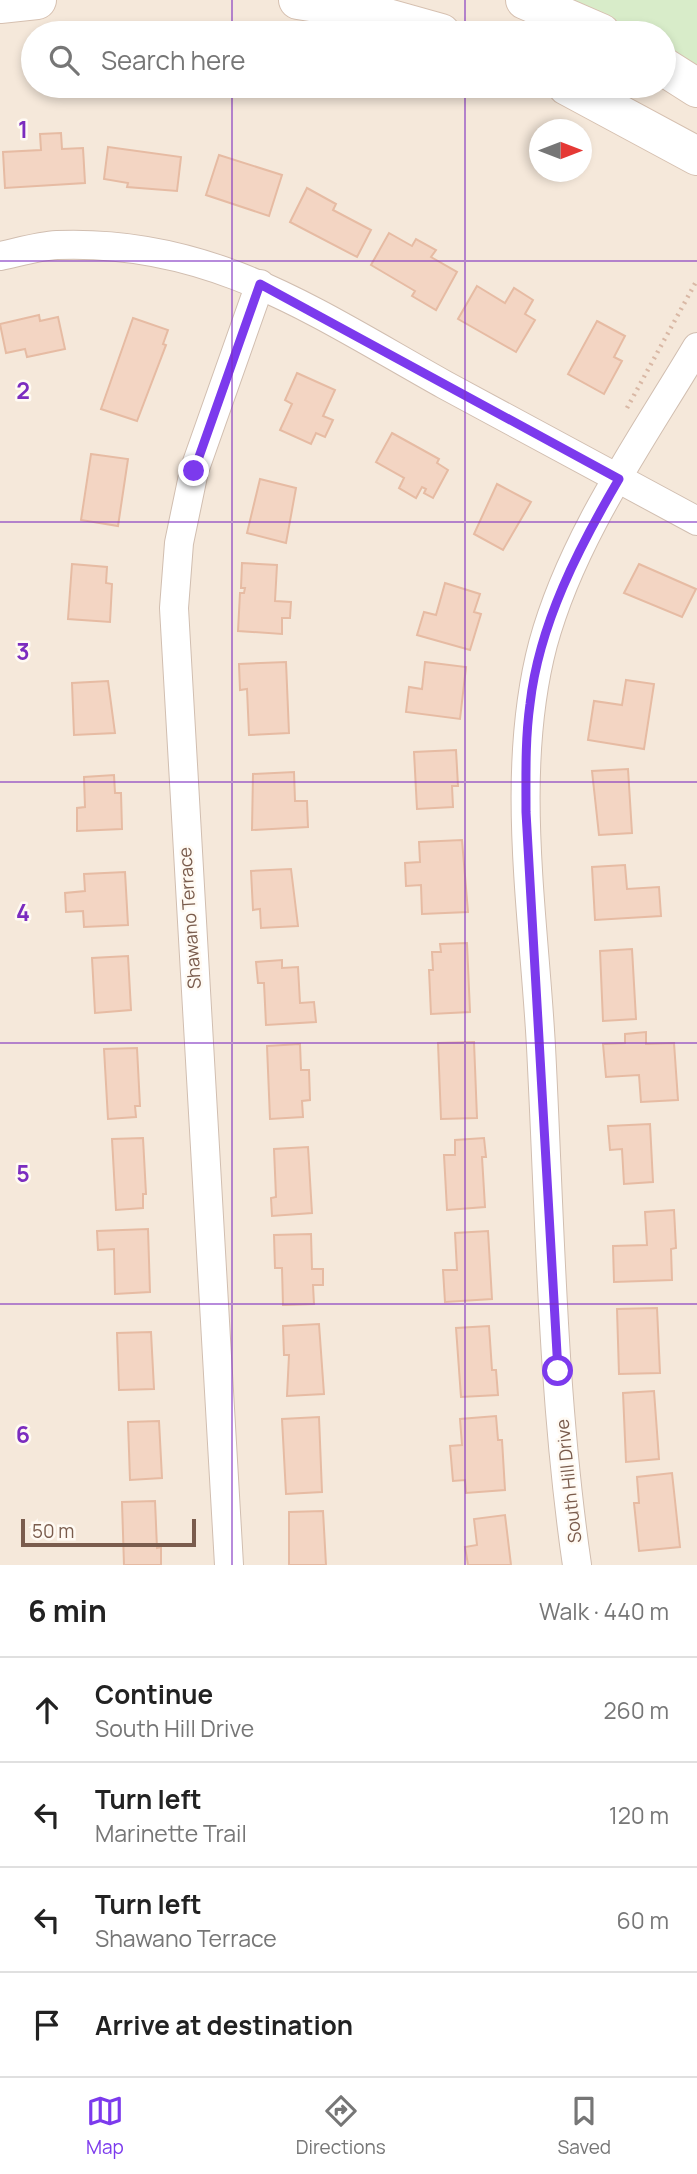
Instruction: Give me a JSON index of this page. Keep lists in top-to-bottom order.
{
  "streets": {
    "street": ["Shawano Terrace", "South Hill Drive"]
  },
  "scale_bar": "50 m",
  "north": "right",
  "page": {
    "search": "Search here",
    "scale": "50 m",
    "heading": ["6 min", "Walk · 440 m"],
    "list": [
      ["Continue", "South Hill Drive", "260 m"],
      ["Turn left", "Marinette Trail", "120 m"],
      ["Turn left", "Shawano Terrace", "60 m"],
      "Arrive at destination"
    ],
    "nav": ["Map", "Directions", "Saved"]
  },
  "grid": {
    "rows": [
      "1",
      "2",
      "3",
      "4",
      "5",
      "6"
    ]
  }
}
